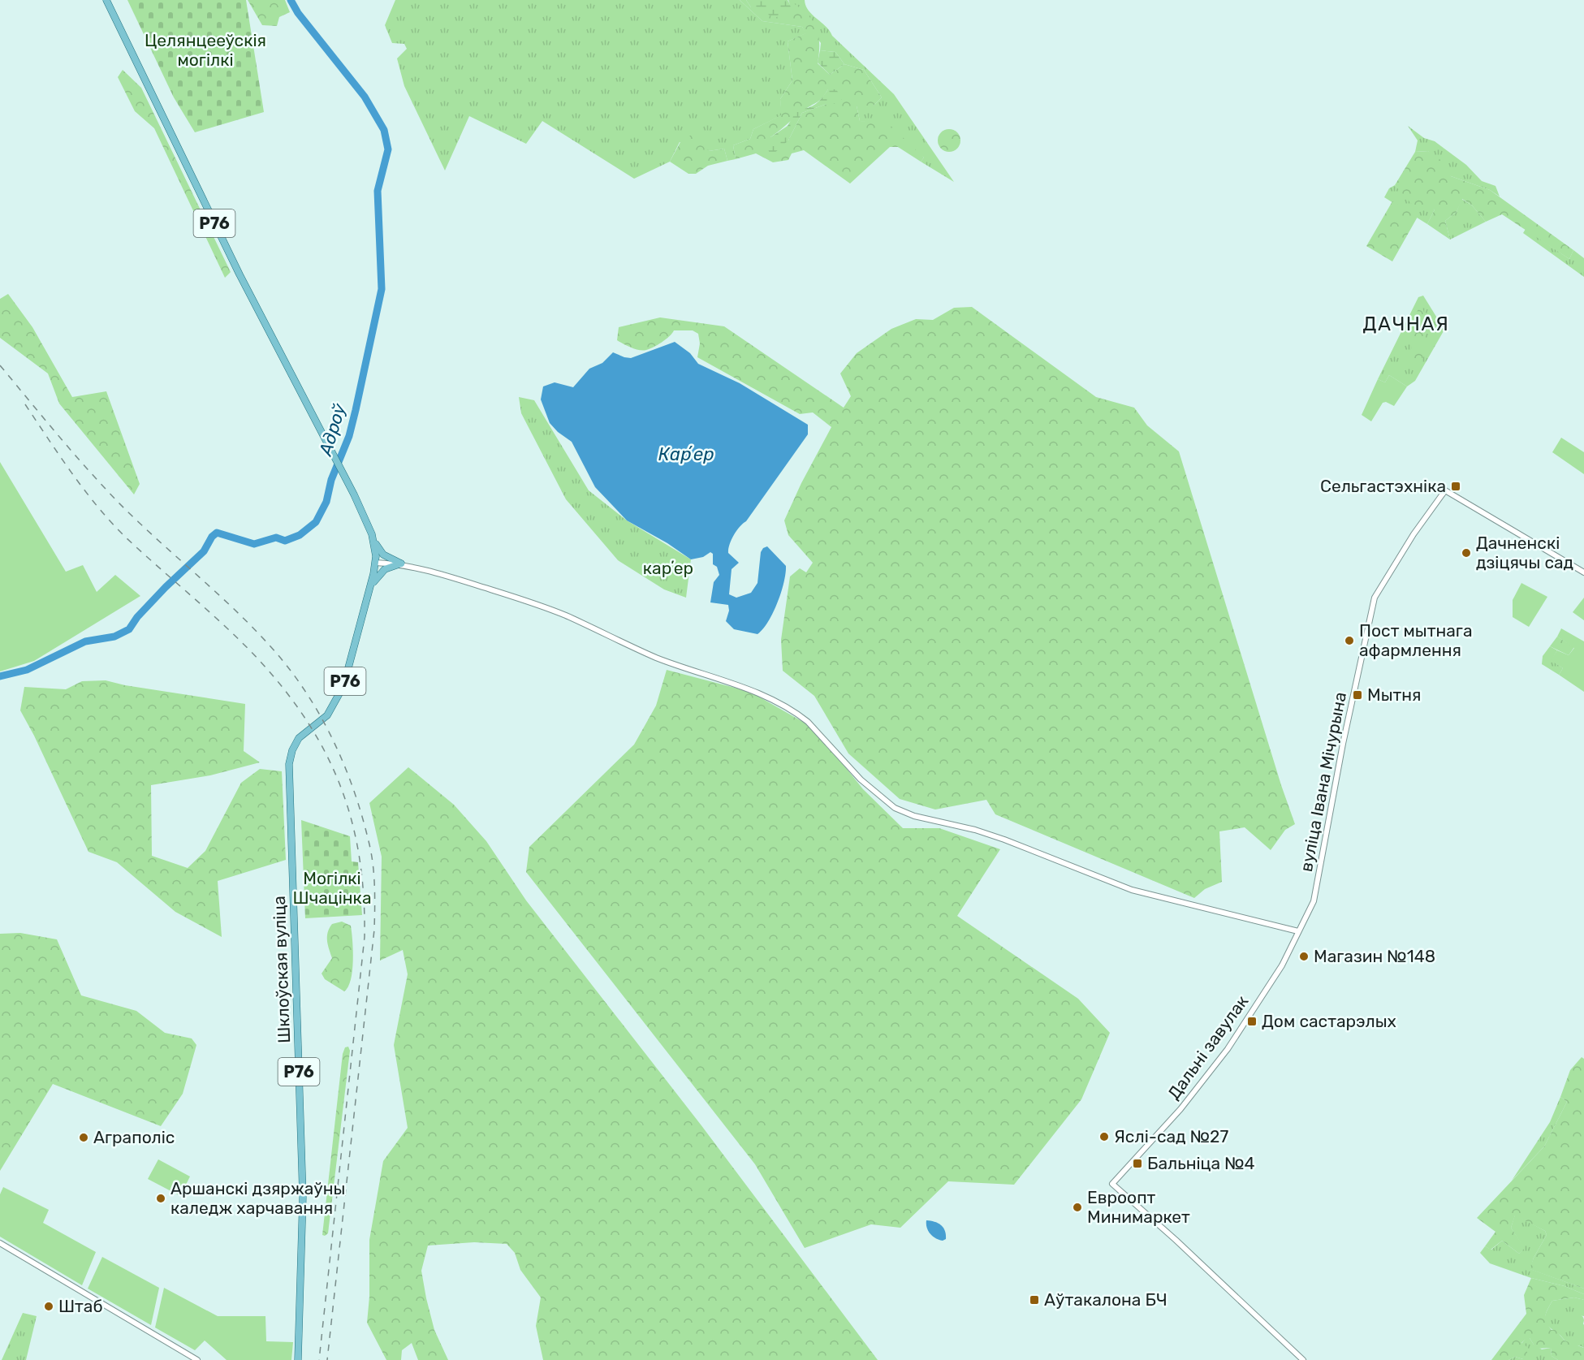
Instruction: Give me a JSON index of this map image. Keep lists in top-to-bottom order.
{
  "streets": {
    "main road": ["Р76", "Шклоўская вуліца"],
    "street": ["вуліца Івана Мічурына", "Дальні завулак"]
  },
  "crossings": [
    ["Р76", "Шклоўская вуліца"],
    ["вуліца Івана Мічурына", "Дальні завулак"]
  ],
  "districts": ["ДАЧНАЯ"],
  "water": ["Адроў", "Карʼер"],
  "parks": ["Целянцееўскія могілкі", "карʼер", "Могілкі Шчацінка"],
  "places": {
    "transit": [
      "Сельгастэхніка",
      "Мытня",
      "Дом састарэлых",
      "Бальніца №4",
      "Аўтакалона БЧ"
    ],
    "other": [
      "Дачненскі дзіцячы сад",
      "Пост мытнага афармлення",
      "Магазин №148",
      "Яслі-сад №27",
      "Аграполіс",
      "Аршанскі дзяржаўны каледж харчавання",
      "Евроопт Минимаркет",
      "Штаб"
    ]
  }
}
